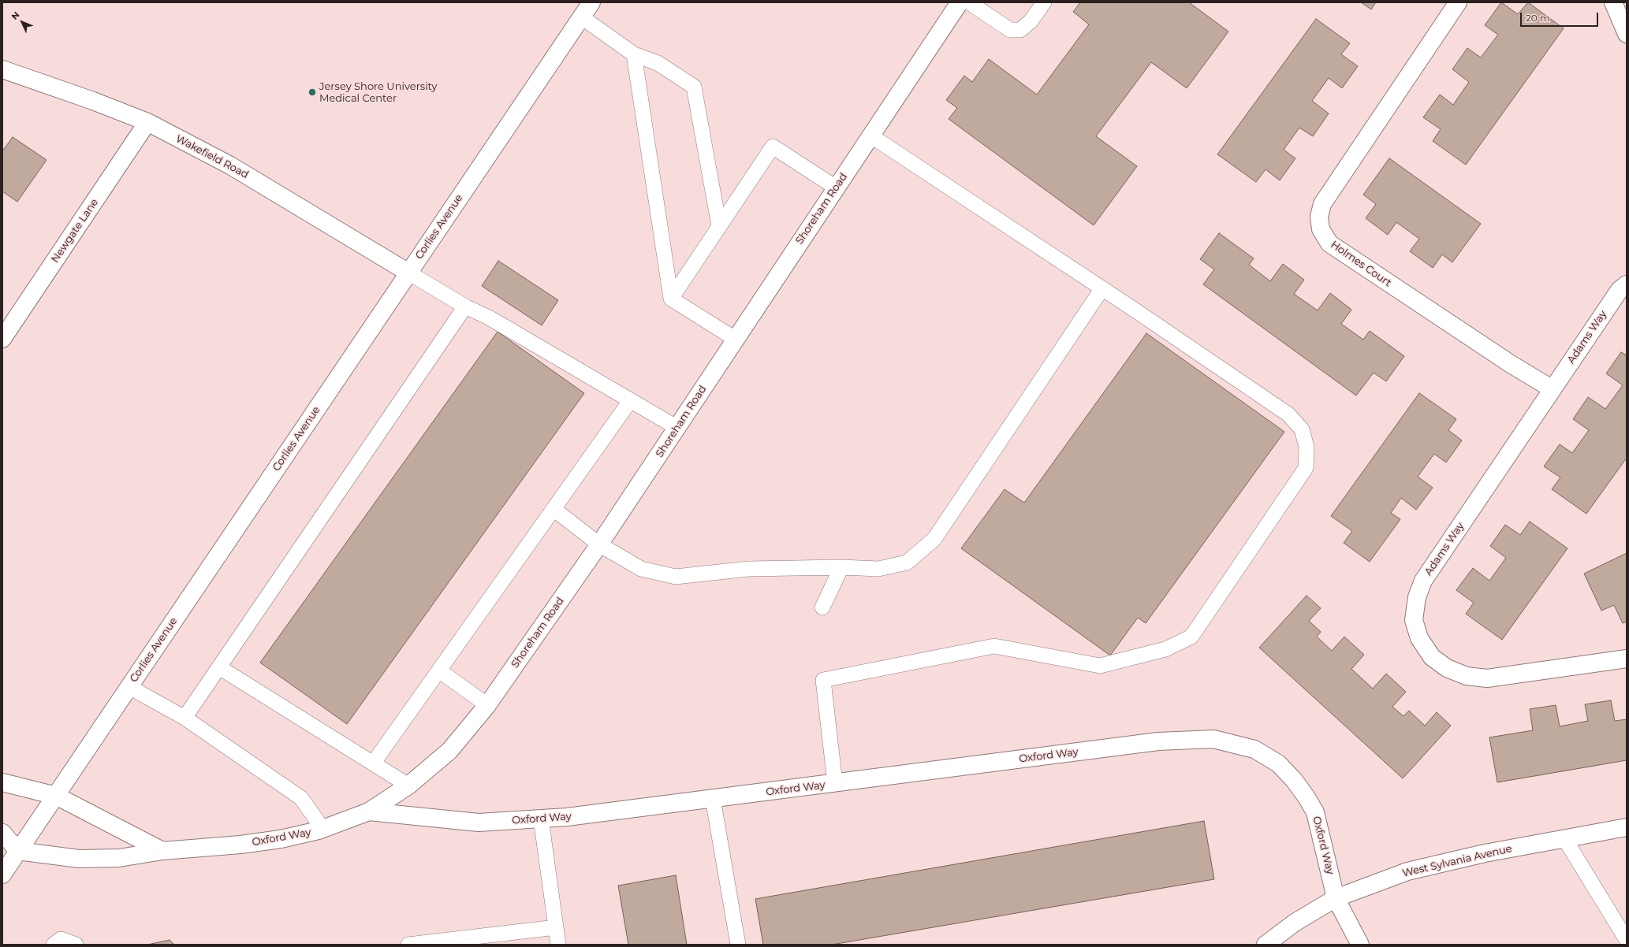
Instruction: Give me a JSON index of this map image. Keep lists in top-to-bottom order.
{
  "streets": {
    "main road": [
      "Wakefield Road",
      "Shoreham Road",
      "Corlies Avenue",
      "Newgate Lane",
      "Holmes Court",
      "Adams Way",
      "Oxford Way",
      "West Sylvania Avenue"
    ]
  },
  "crossings": [
    ["Wakefield Road", "Corlies Avenue"],
    ["Wakefield Road", "Newgate Lane"],
    ["Shoreham Road", "Oxford Way"],
    ["Corlies Avenue", "Oxford Way"],
    ["Holmes Court", "Adams Way"],
    ["Oxford Way", "West Sylvania Avenue"]
  ],
  "places": ["Jersey Shore University Medical Center"],
  "scale_bar": "20 m",
  "north": "top left"
}
